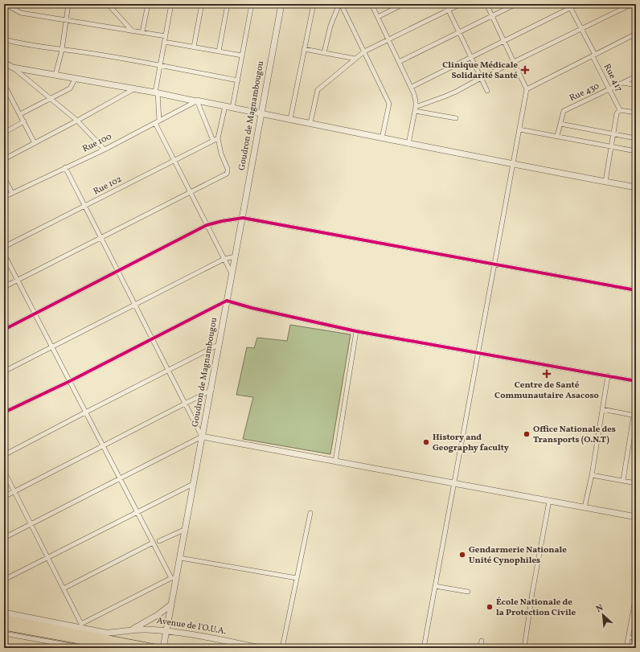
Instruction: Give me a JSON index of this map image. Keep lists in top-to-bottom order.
{
  "streets": {
    "highway": ["Avenue de l'O.U.A."],
    "street": [
      "Rue 417",
      "Rue 430",
      "Goudron de Magnambougou",
      "Rue 100",
      "Rue 102"
    ]
  },
  "crossings": [
    ["Rue 417", "Rue 430"],
    ["Goudron de Magnambougou", "Avenue de l'O.U.A."]
  ],
  "places": {
    "health": ["Clinique Médicale Solidarité Santé", "Centre de Santé Communautaire Asacoso"],
    "other": [
      "Office Nationale des Transports (O.N.T)",
      "History and Geography faculty",
      "Gendarmerie Nationale Unité Cynophiles",
      "École Nationale de la Protection Civile"
    ]
  },
  "north": "top left"
}
